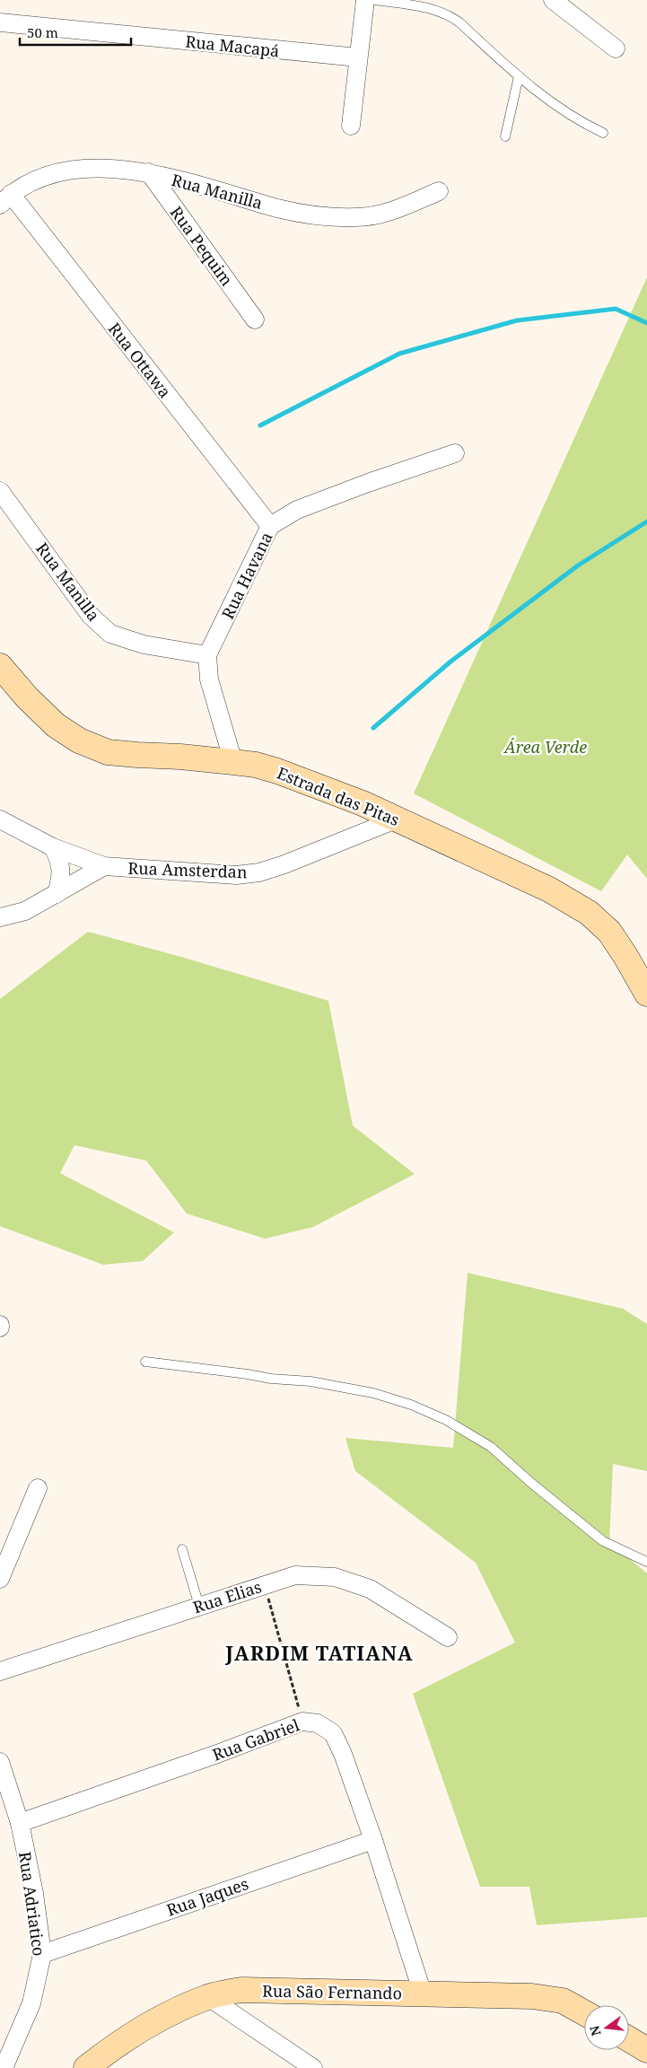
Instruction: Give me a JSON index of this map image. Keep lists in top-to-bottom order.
{
  "streets": {
    "main road": ["Estrada das Pitas", "Rua São Fernando"],
    "street": [
      "Rua Macapá",
      "Rua Manilla",
      "Rua Pequim",
      "Rua Ottawa",
      "Rua Havana",
      "Rua Amsterdan",
      "Rua Elias",
      "Rua Gabriel",
      "Rua Jaques",
      "Rua Adriatico"
    ]
  },
  "crossings": [
    ["Rua Manilla", "Rua Pequim"],
    ["Rua Manilla", "Rua Ottawa"],
    ["Rua Manilla", "Rua Havana"],
    ["Rua Ottawa", "Rua Havana"],
    ["Estrada das Pitas", "Rua Amsterdan"],
    ["Rua Gabriel", "Rua Jaques"],
    ["Rua Gabriel", "Rua Adriatico"],
    ["Rua Gabriel", "Rua São Fernando"],
    ["Rua Jaques", "Rua Adriatico"]
  ],
  "districts": ["JARDIM TATIANA"],
  "parks": ["Área Verde"],
  "scale_bar": "50 m",
  "north": "left"
}
